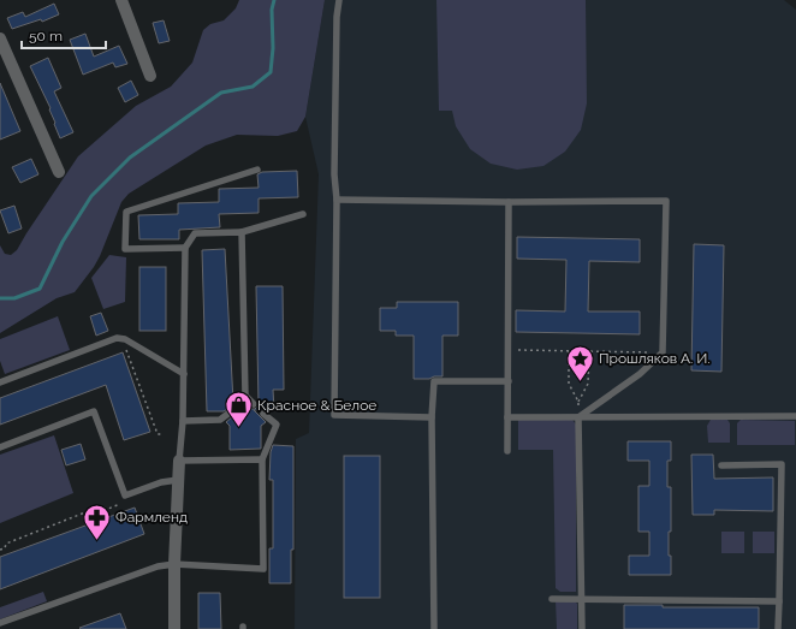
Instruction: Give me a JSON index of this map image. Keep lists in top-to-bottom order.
{
  "places": {
    "place": ["Прошляков А. И."],
    "shop": ["Красное & Белое"],
    "pharmacy": ["Фармленд"]
  },
  "scale_bar": "50 m"
}
